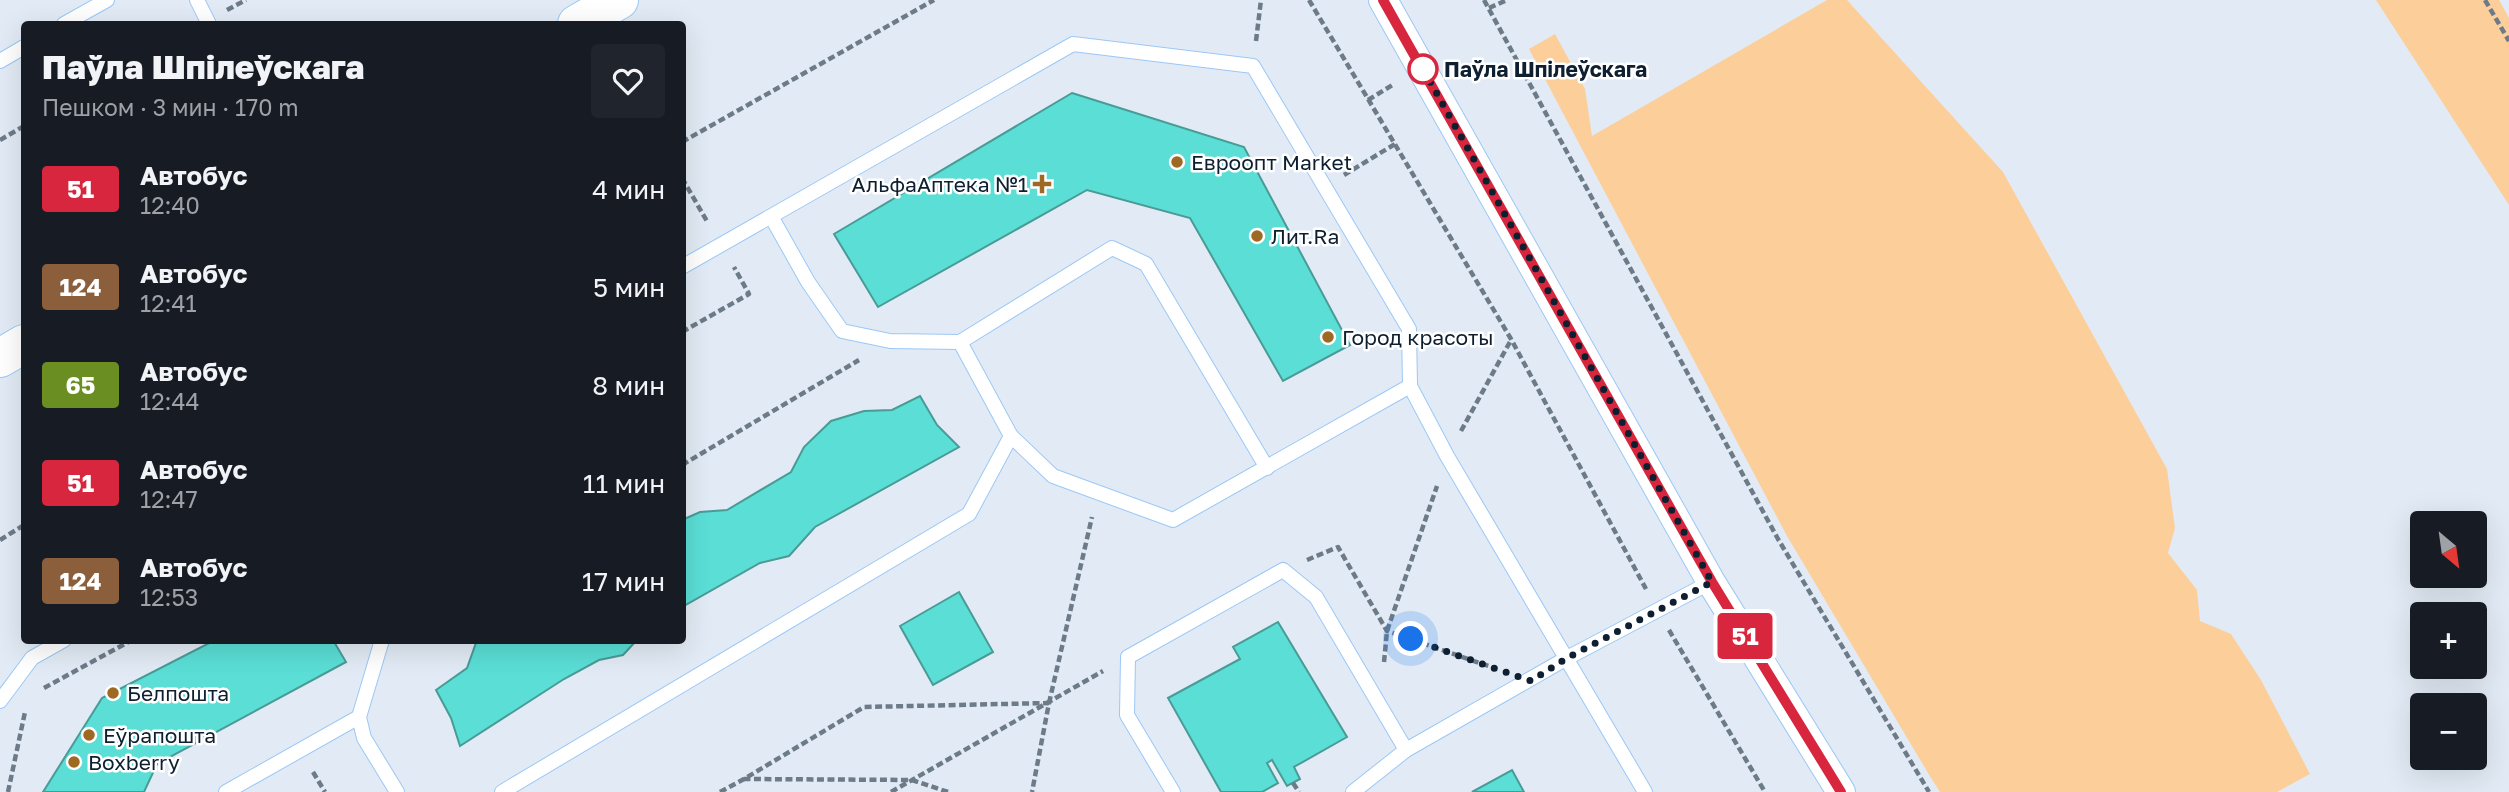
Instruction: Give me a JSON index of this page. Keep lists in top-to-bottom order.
{
  "places": {
    "other": [
      "Паўла Шпілеўскага",
      "Евроопт Market",
      "Лит.Ra",
      "Город красоты",
      "Белпошта",
      "Еўрапошта",
      "Boxberry"
    ],
    "health": ["АльфаАптека №1"]
  },
  "lines": ["bus line 51"],
  "north": "bottom right",
  "page": {
    "on_map": "51",
    "heading": ["Паўла Шпілеўскага", "Пешком · 3 мин · 170 m"],
    "list": [
      {
        "mark": "51",
        "name": "Автобус",
        "note": "12:40",
        "value": "4 мин"
      },
      {
        "mark": "124",
        "name": "Автобус",
        "note": "12:41",
        "value": "5 мин"
      },
      {
        "mark": "65",
        "name": "Автобус",
        "note": "12:44",
        "value": "8 мин"
      },
      {
        "mark": "51",
        "name": "Автобус",
        "note": "12:47",
        "value": "11 мин"
      },
      {
        "mark": "124",
        "name": "Автобус",
        "note": "12:53",
        "value": "17 мин"
      }
    ],
    "map_buttons": ["+", "−"]
  }
}
